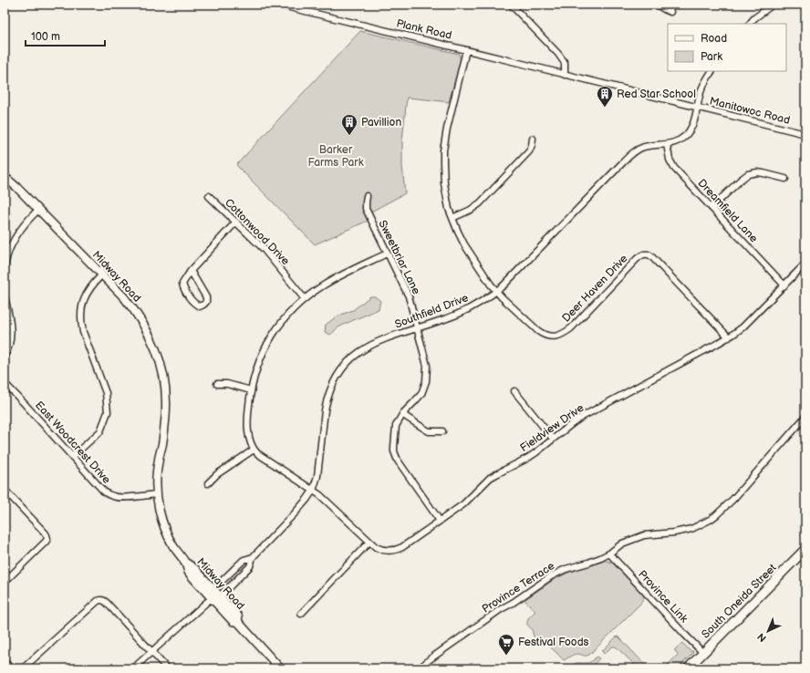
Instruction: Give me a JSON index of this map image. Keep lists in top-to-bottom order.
{
  "streets": {
    "highway": ["South Oneida Street"],
    "main road": ["Midway Road"],
    "street": [
      "Plank Road",
      "Manitowoc Road",
      "Dreamfield Lane",
      "Cottonwood Drive",
      "Sweetbriar Lane",
      "Deer Haven Drive",
      "Southfield Drive",
      "Fieldview Drive",
      "East Woodcrest Drive",
      "Province Terrace",
      "Province Link"
    ]
  },
  "crossings": [
    ["Plank Road", "Manitowoc Road"],
    ["Plank Road", "Deer Haven Drive"],
    ["Manitowoc Road", "Southfield Drive"],
    ["Dreamfield Lane", "Southfield Drive"],
    ["Dreamfield Lane", "Fieldview Drive"],
    ["Sweetbriar Lane", "Southfield Drive"],
    ["Sweetbriar Lane", "Fieldview Drive"],
    ["Midway Road", "Southfield Drive"],
    ["Midway Road", "East Woodcrest Drive"],
    ["Deer Haven Drive", "Southfield Drive"],
    ["Deer Haven Drive", "Fieldview Drive"],
    ["Southfield Drive", "Fieldview Drive"],
    ["Province Terrace", "Province Link"],
    ["Province Link", "South Oneida Street"]
  ],
  "parks": ["Barker Farms Park"],
  "places": {
    "building": ["Red Star School", "Pavillion"],
    "supermarket": ["Festival Foods"]
  },
  "legend": ["Road", "Park"],
  "scale_bar": "100 m",
  "north": "bottom left"
}
